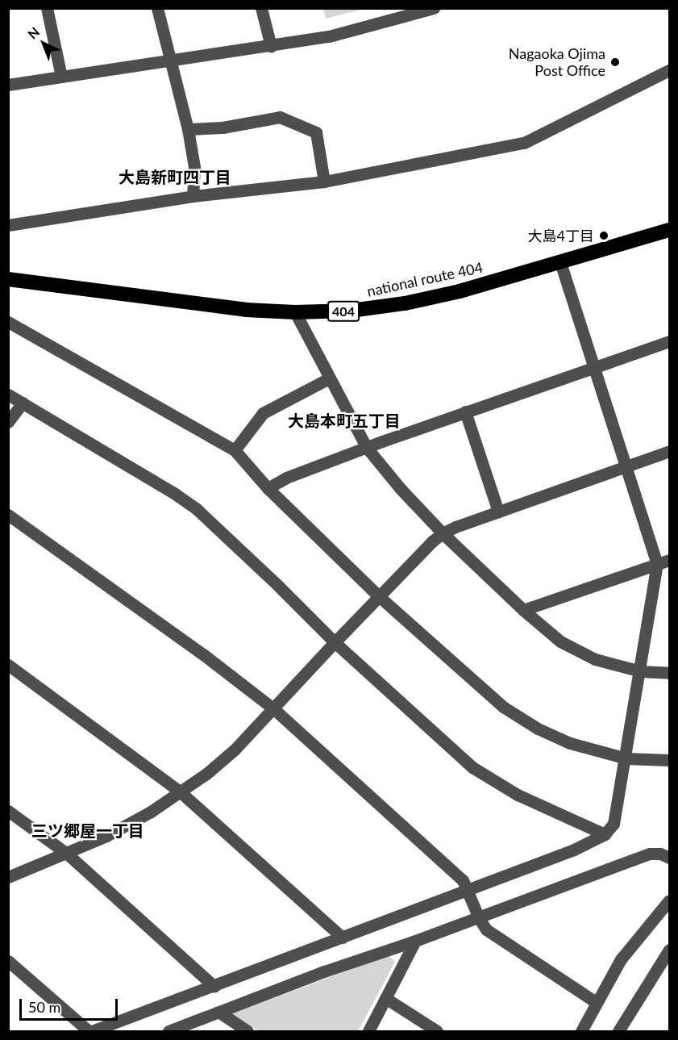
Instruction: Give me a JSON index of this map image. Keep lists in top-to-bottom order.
{
  "streets": {
    "highway": ["national route 404", "404"]
  },
  "districts": ["大島新町四丁目", "大島本町五丁目", "三ツ郷屋一丁目"],
  "places": ["Nagaoka Ojima Post Office", "大島4丁目"],
  "scale_bar": "50 m",
  "north": "top left"
}
